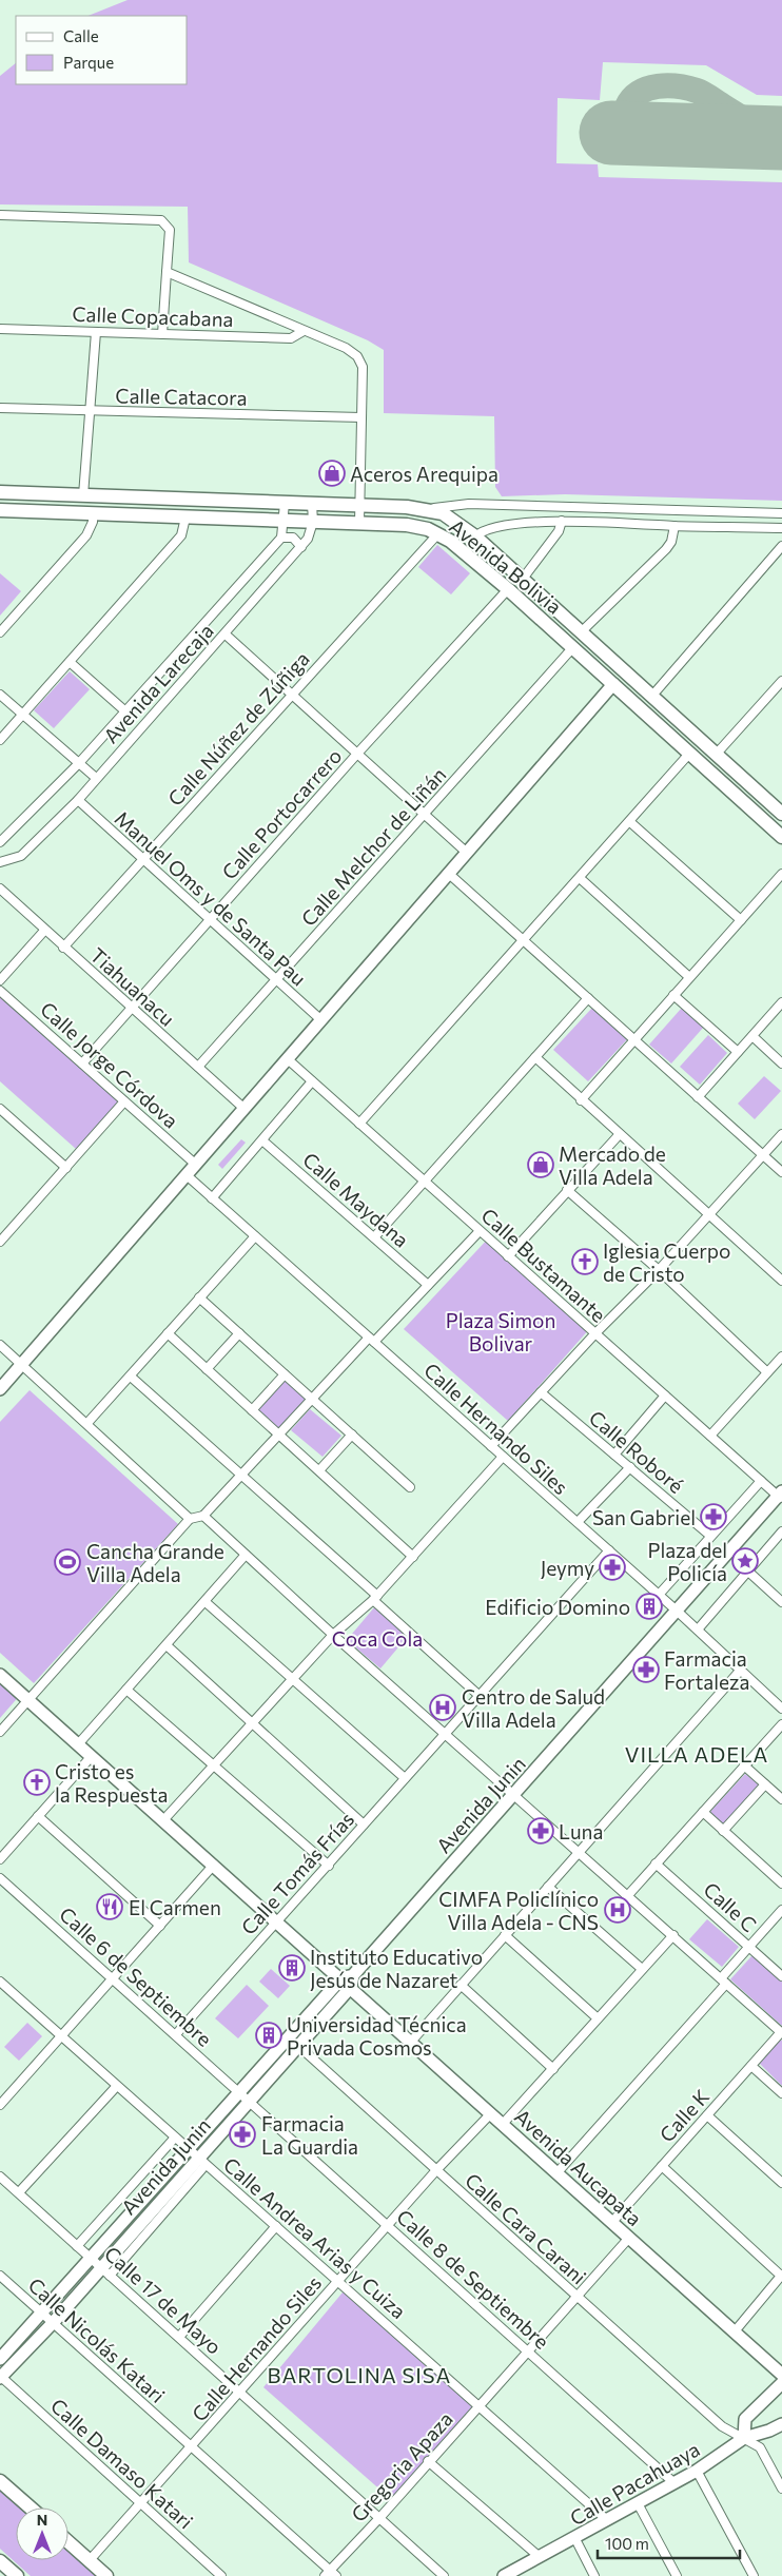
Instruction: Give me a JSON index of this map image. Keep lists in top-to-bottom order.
{
  "streets": {
    "main road": ["Avenida Bolivia"],
    "street": [
      "Calle Copacabana",
      "Calle Catacora",
      "Avenida Larecaja",
      "Calle Núñez de Zúñiga",
      "Calle Portocarrero",
      "Calle Melchor de Liñán",
      "Manuel Oms y de Santa Pau",
      "Tiahuanacu",
      "Calle Jorge Córdova",
      "Calle Maydana",
      "Calle Bustamante",
      "Calle Hernando Siles",
      "Calle Roboré",
      "Avenida Junin",
      "Calle Tomás Frías",
      "Calle C",
      "Calle 6 de Septiembre",
      "Calle K",
      "Avenida Aucapata",
      "Calle Cara Carani",
      "Calle Andrea Arias y Cuiza",
      "Calle 8 de Septiembre",
      "Calle 17 de Mayo",
      "Calle Nicolás Katari",
      "Calle Damaso Katari",
      "Gregoria Apaza",
      "Calle Pacahuaya"
    ]
  },
  "crossings": [
    ["Avenida Bolivia", "Avenida Larecaja"],
    ["Avenida Bolivia", "Calle Núñez de Zúñiga"],
    ["Avenida Bolivia", "Calle Portocarrero"],
    ["Avenida Bolivia", "Calle Melchor de Liñán"],
    ["Avenida Larecaja", "Manuel Oms y de Santa Pau"],
    ["Calle Núñez de Zúñiga", "Manuel Oms y de Santa Pau"],
    ["Calle Núñez de Zúñiga", "Tiahuanacu"],
    ["Calle Portocarrero", "Manuel Oms y de Santa Pau"],
    ["Calle Portocarrero", "Tiahuanacu"],
    ["Calle Portocarrero", "Calle Jorge Córdova"],
    ["Calle Melchor de Liñán", "Manuel Oms y de Santa Pau"],
    ["Calle Melchor de Liñán", "Tiahuanacu"],
    ["Calle Bustamante", "Avenida Junin"],
    ["Calle Hernando Siles", "Avenida Junin"],
    ["Calle Hernando Siles", "Calle Tomás Frías"],
    ["Calle Hernando Siles", "Avenida Aucapata"],
    ["Calle Hernando Siles", "Calle Cara Carani"],
    ["Calle Hernando Siles", "Calle Andrea Arias y Cuiza"],
    ["Calle Hernando Siles", "Calle 8 de Septiembre"],
    ["Calle Hernando Siles", "Calle 17 de Mayo"],
    ["Calle Hernando Siles", "Calle Nicolás Katari"],
    ["Calle Hernando Siles", "Calle Damaso Katari"],
    ["Avenida Junin", "Calle 6 de Septiembre"],
    ["Avenida Junin", "Avenida Aucapata"],
    ["Avenida Junin", "Calle Cara Carani"],
    ["Avenida Junin", "Calle Andrea Arias y Cuiza"],
    ["Avenida Junin", "Calle 8 de Septiembre"],
    ["Avenida Junin", "Calle 17 de Mayo"],
    ["Avenida Junin", "Calle Nicolás Katari"],
    ["Avenida Junin", "Calle Damaso Katari"],
    ["Calle Tomás Frías", "Calle 6 de Septiembre"],
    ["Calle Tomás Frías", "Avenida Aucapata"],
    ["Calle 6 de Septiembre", "Calle 8 de Septiembre"],
    ["Calle K", "Avenida Aucapata"],
    ["Avenida Aucapata", "Gregoria Apaza"],
    ["Calle Cara Carani", "Gregoria Apaza"],
    ["Calle Cara Carani", "Calle Pacahuaya"],
    ["Calle Andrea Arias y Cuiza", "Gregoria Apaza"],
    ["Calle Andrea Arias y Cuiza", "Calle Pacahuaya"],
    ["Calle 8 de Septiembre", "Gregoria Apaza"],
    ["Calle 8 de Septiembre", "Calle Pacahuaya"],
    ["Calle 17 de Mayo", "Gregoria Apaza"],
    ["Calle Nicolás Katari", "Gregoria Apaza"]
  ],
  "districts": ["VILLA ADELA", "BARTOLINA SISA"],
  "parks": ["Plaza Simon Bolivar", "Coca Cola"],
  "places": {
    "shop": ["Aceros Arequipa", "Mercado de Villa Adela"],
    "church": ["Iglesia Cuerpo de Cristo", "Cristo es la Respuesta"],
    "pharmacy": [
      "San Gabriel",
      "Jeymy",
      "Farmacia Fortaleza",
      "Luna",
      "Farmacia La Guardia"
    ],
    "place": ["Plaza del Policía"],
    "sports": ["Cancha Grande Villa Adela"],
    "building": ["Edificio Domino", "Instituto Educativo Jesús de Nazaret", "Universidad Técnica Privada Cosmos"],
    "hospital": ["Centro de Salud Villa Adela", "CIMFA Policlínico Villa Adela - CNS"],
    "restaurant": ["El Carmen"]
  },
  "legend": ["Calle", "Parque"],
  "scale_bar": "100 m",
  "north": "top"
}
